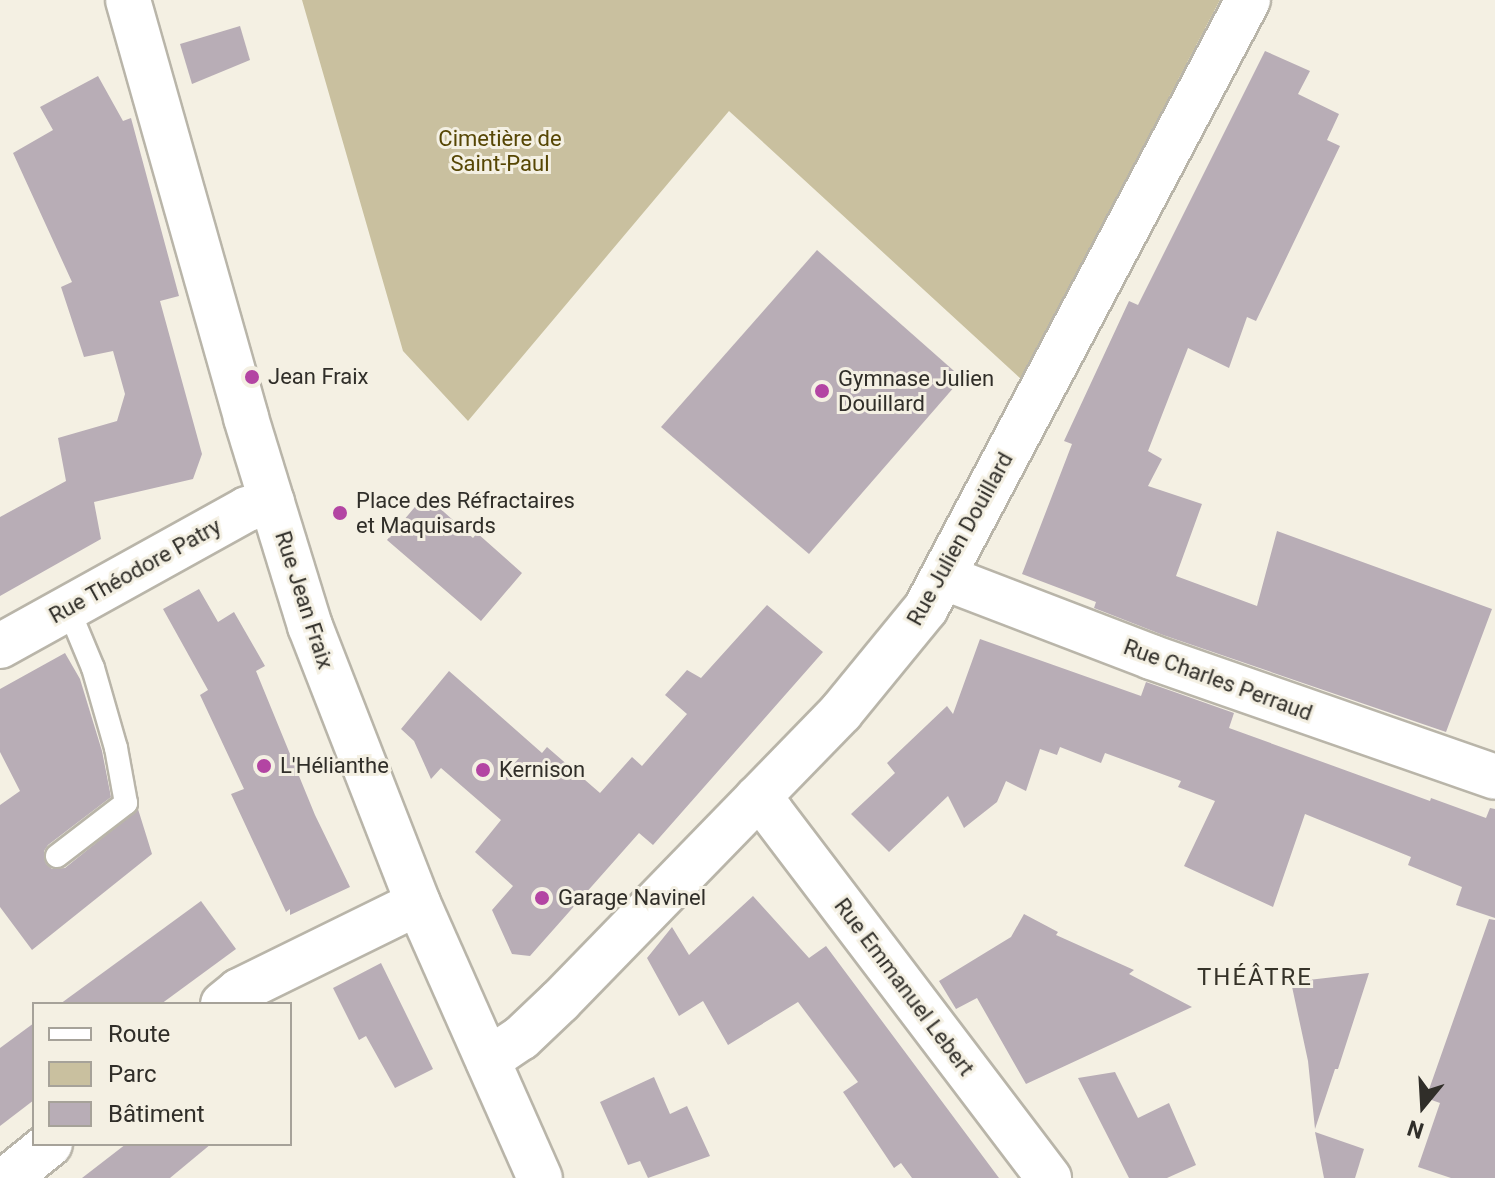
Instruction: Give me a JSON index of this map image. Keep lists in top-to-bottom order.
{
  "streets": {
    "street": [
      "Rue Julien Douillard",
      "Rue Théodore Patry",
      "Rue Jean Fraix",
      "Rue Charles Perraud",
      "Rue Emmanuel Lebert"
    ]
  },
  "crossings": [
    ["Rue Julien Douillard", "Rue Jean Fraix"],
    ["Rue Julien Douillard", "Rue Charles Perraud"],
    ["Rue Julien Douillard", "Rue Emmanuel Lebert"],
    ["Rue Théodore Patry", "Rue Jean Fraix"]
  ],
  "districts": ["THÉÂTRE"],
  "parks": ["Cimetière de Saint-Paul"],
  "places": [
    "Jean Fraix",
    "Gymnase Julien Douillard",
    "Place des Réfractaires et Maquisards",
    "L'Hélianthe",
    "Kernison",
    "Garage Navinel"
  ],
  "legend": ["Route", "Parc", "Bâtiment"],
  "north": "bottom"
}
